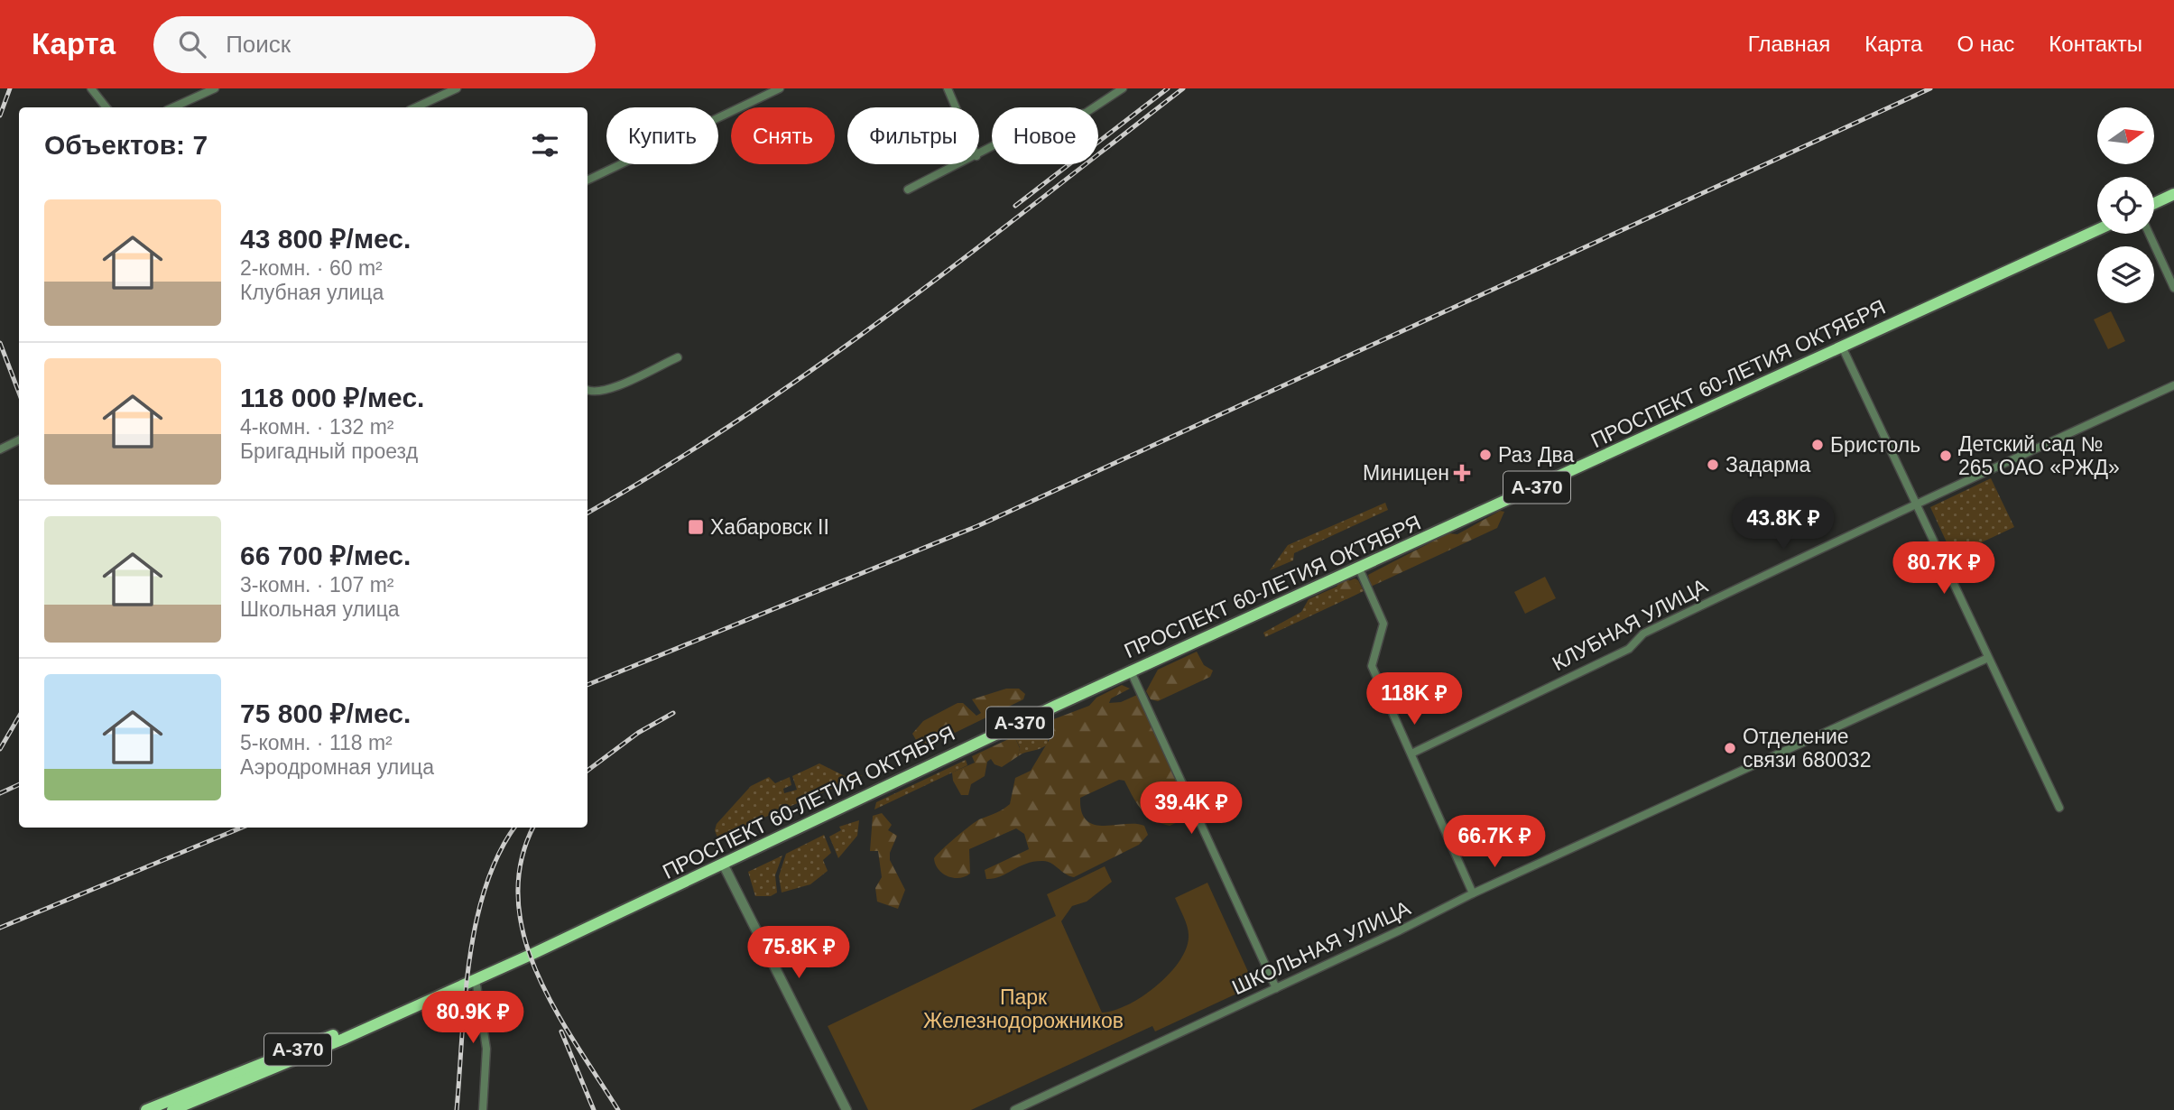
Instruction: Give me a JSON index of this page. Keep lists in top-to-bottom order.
{
  "streets": {
    "highway": ["ПРОСПЕКТ 60-ЛЕТИЯ ОКТЯБРЯ", "А-370"],
    "street": ["КЛУБНАЯ УЛИЦА", "ШКОЛЬНАЯ УЛИЦА"]
  },
  "parks": ["Парк Железнодорожников"],
  "places": {
    "other": [
      "Бристоль",
      "Раз Два",
      "Детский сад № 265 ОАО «РЖД»",
      "Задарма",
      "Отделение связи 680032"
    ],
    "health": ["Миницен"],
    "transit": ["Хабаровск II"]
  },
  "north": "right",
  "page": {
    "header": "Карта",
    "search": "Поиск",
    "nav": [
      "Главная",
      "Карта",
      "О нас",
      "Контакты"
    ],
    "chip": [
      "Купить",
      "Снять",
      "Фильтры",
      "Новое"
    ],
    "heading": "Объектов: 7",
    "list": [
      {
        "name": "43 800 ₽/мес.",
        "note": "2-комн. · 60 m² · Клубная улица"
      },
      {
        "name": "118 000 ₽/мес.",
        "note": "4-комн. · 132 m² · Бригадный проезд"
      },
      {
        "name": "66 700 ₽/мес.",
        "note": "3-комн. · 107 m² · Школьная улица"
      },
      {
        "name": "75 800 ₽/мес.",
        "note": "5-комн. · 118 m² · Аэродромная улица"
      }
    ],
    "price": [
      "43.8K ₽",
      "80.7K ₽",
      "118K ₽",
      "39.4K ₽",
      "66.7K ₽",
      "75.8K ₽",
      "80.9K ₽"
    ]
  }
}
